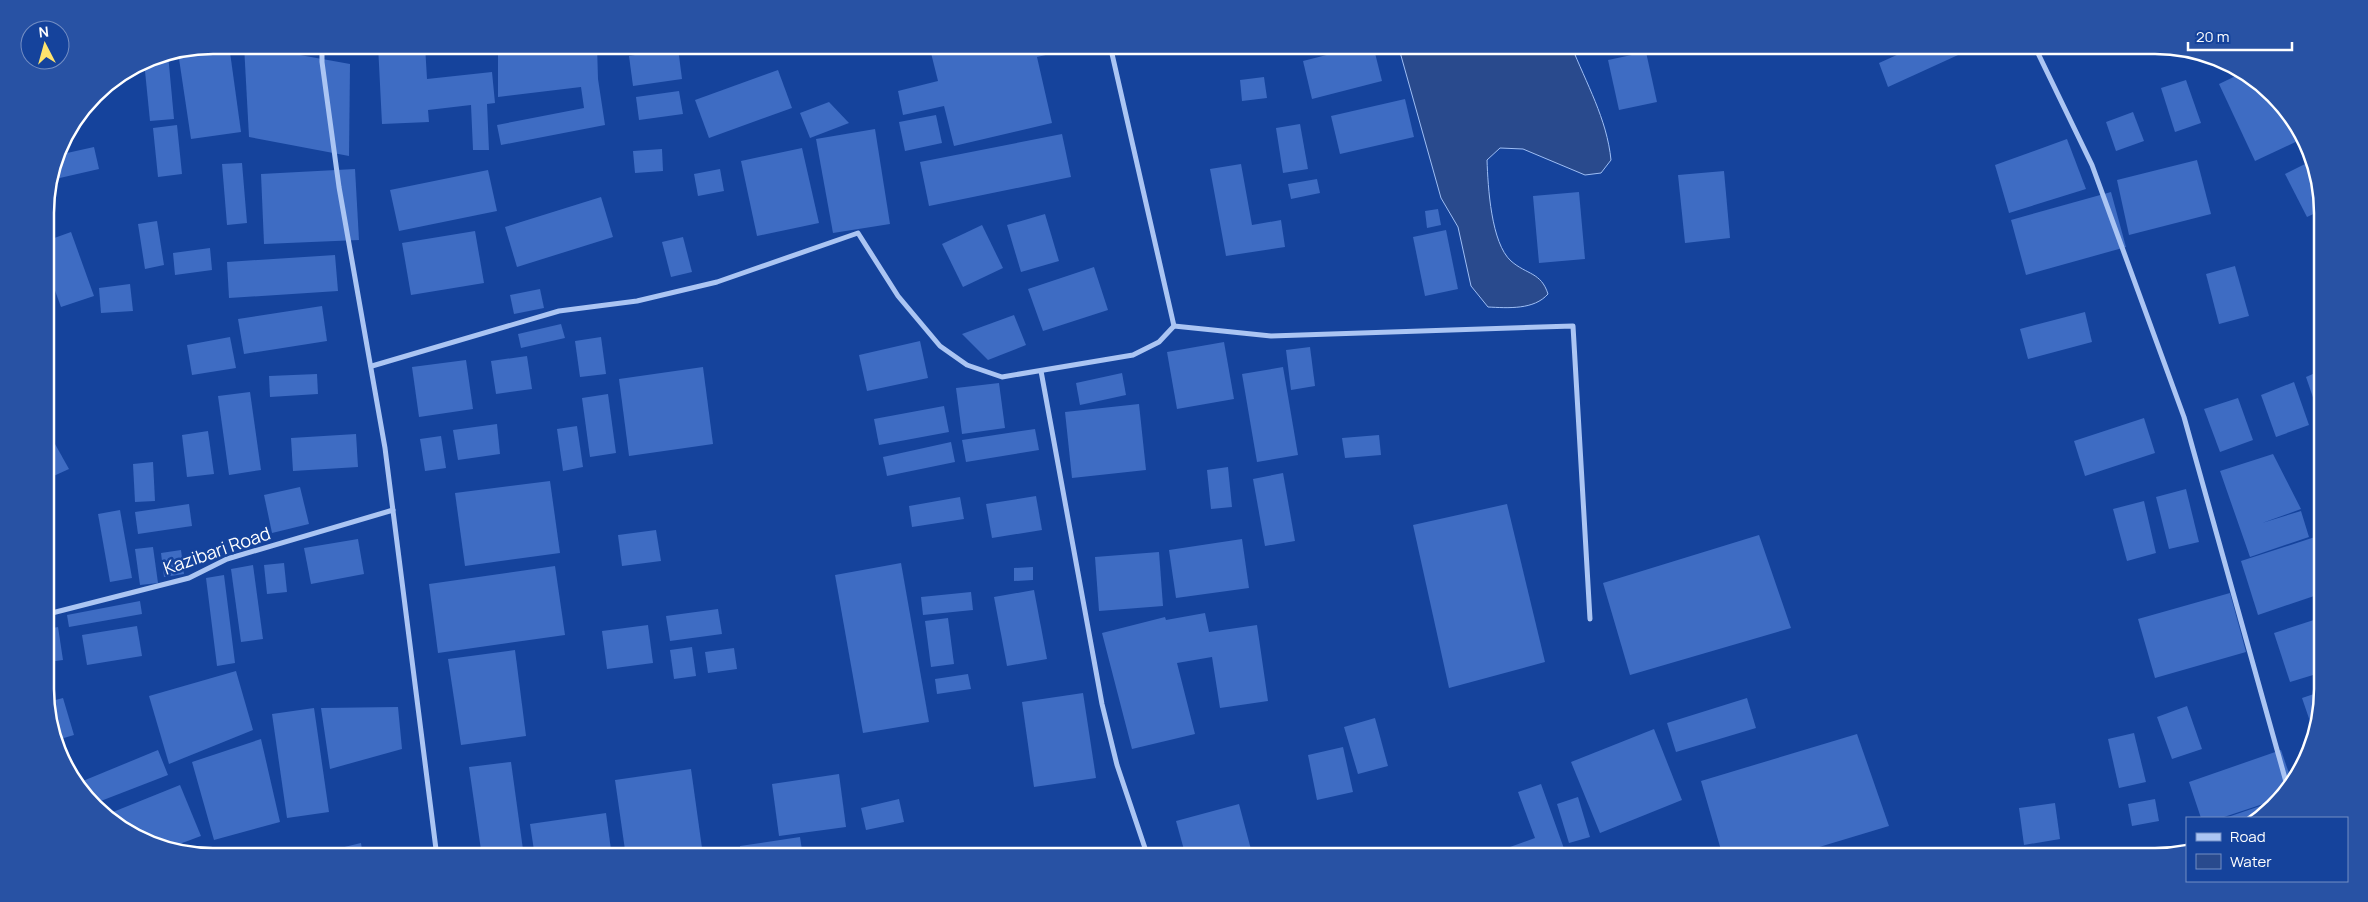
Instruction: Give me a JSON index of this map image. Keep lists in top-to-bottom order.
{
  "streets": {
    "street": ["Kazibari Road"]
  },
  "legend": ["Road", "Water"],
  "scale_bar": "20 m",
  "north": "top"
}
